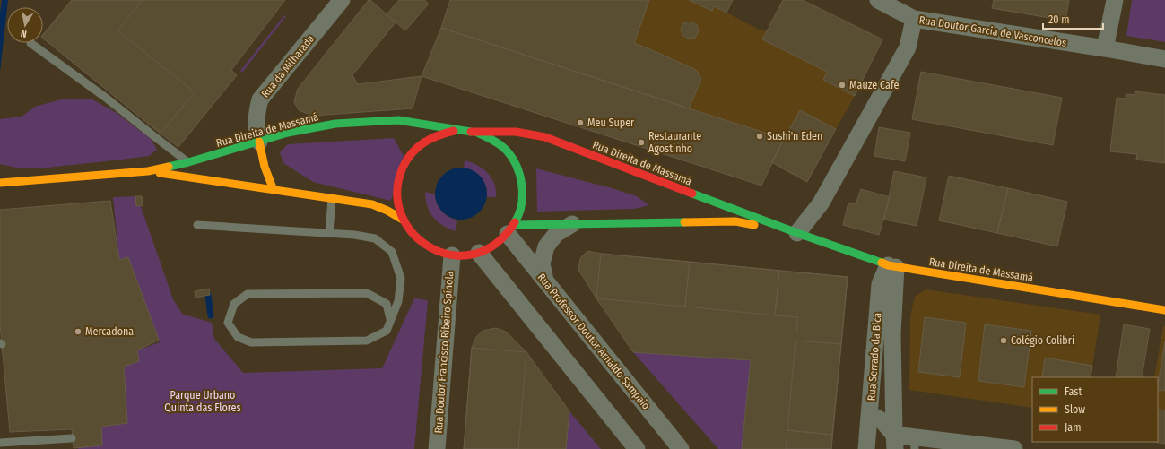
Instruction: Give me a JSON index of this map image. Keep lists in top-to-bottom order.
{
  "streets": {
    "main road": ["Rua Direita de Massamá"],
    "street": [
      "Rua Doutor Garcia de Vasconcelos",
      "Rua da Milharada",
      "Rua Professor Doutor Arnaldo Sampaio",
      "Rua Doutor Francisco Ribeiro Spínola",
      "Rua Serrado da Bica"
    ]
  },
  "crossings": [
    ["Rua Doutor Garcia de Vasconcelos", "Rua Direita de Massamá"],
    ["Rua da Milharada", "Rua Direita de Massamá"],
    ["Rua Direita de Massamá", "Rua Professor Doutor Arnaldo Sampaio"],
    ["Rua Direita de Massamá", "Rua Doutor Francisco Ribeiro Spínola"],
    ["Rua Direita de Massamá", "Rua Serrado da Bica"],
    ["Rua Professor Doutor Arnaldo Sampaio", "Rua Doutor Francisco Ribeiro Spínola"]
  ],
  "parks": ["Parque Urbano Quinta das Flores"],
  "places": [
    "Mauze Cafe",
    "Meu Super",
    "Sushi'n Eden",
    "Restaurante Agostinho",
    "Mercadona",
    "Colégio Colibri"
  ],
  "legend": ["Fast", "Slow", "Jam"],
  "scale_bar": "20 m",
  "north": "bottom"
}
